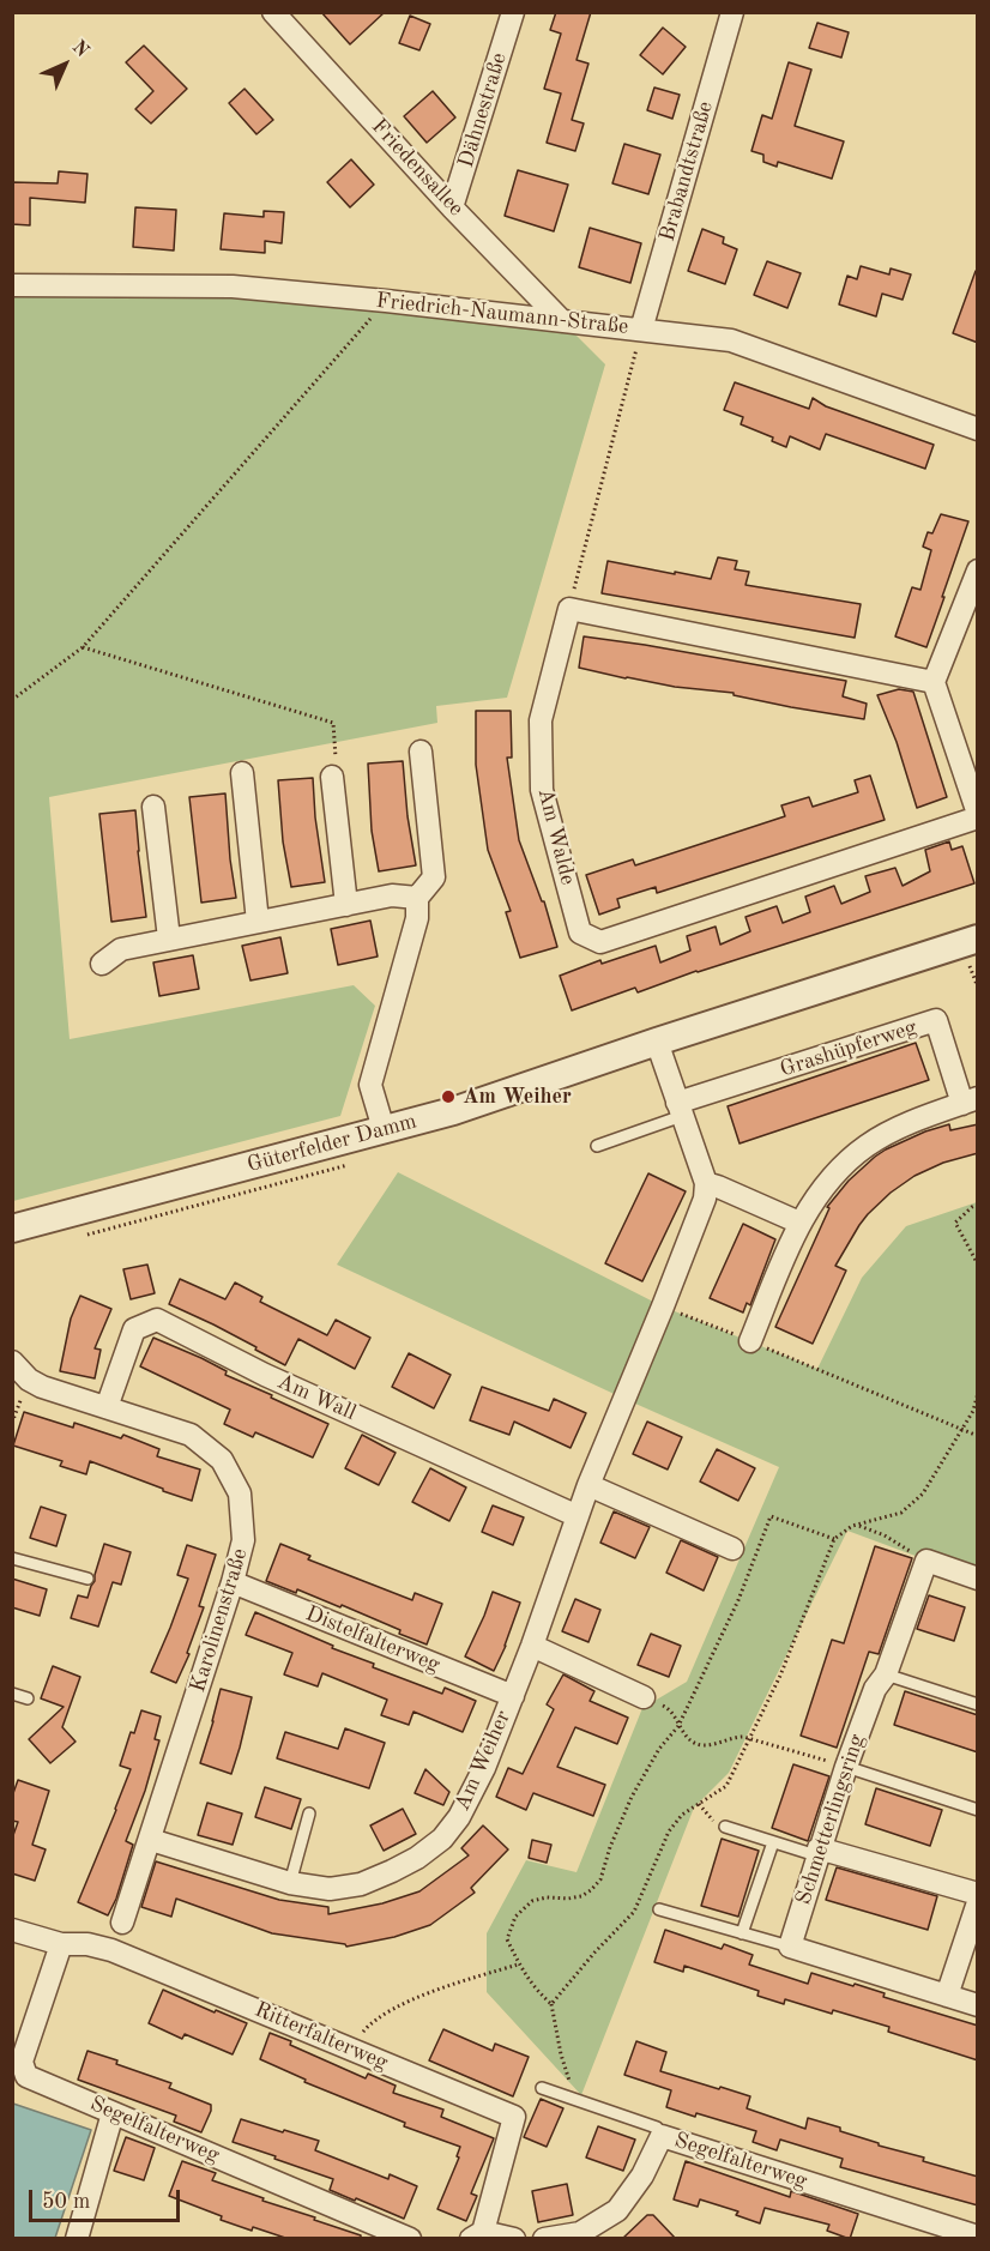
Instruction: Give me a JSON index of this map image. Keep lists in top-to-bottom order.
{
  "streets": {
    "street": [
      "Dähnestraße",
      "Friedensallee",
      "Brabandtstraße",
      "Friedrich-Naumann-Straße",
      "Am Walde",
      "Grashüpferweg",
      "Güterfelder Damm",
      "Am Wall",
      "Karolinenstraße",
      "Distelfalterweg",
      "Am Weiher",
      "Schmetterlingsring",
      "Ritterfalterweg",
      "Segelfalterweg"
    ]
  },
  "crossings": [
    ["Dähnestraße", "Friedensallee"],
    ["Friedensallee", "Friedrich-Naumann-Straße"],
    ["Brabandtstraße", "Friedrich-Naumann-Straße"],
    ["Am Wall", "Karolinenstraße"],
    ["Am Wall", "Am Weiher"],
    ["Karolinenstraße", "Distelfalterweg"],
    ["Karolinenstraße", "Am Weiher"],
    ["Distelfalterweg", "Am Weiher"],
    ["Ritterfalterweg", "Segelfalterweg"]
  ],
  "places": ["Am Weiher"],
  "scale_bar": "50 m",
  "north": "top right"
}
